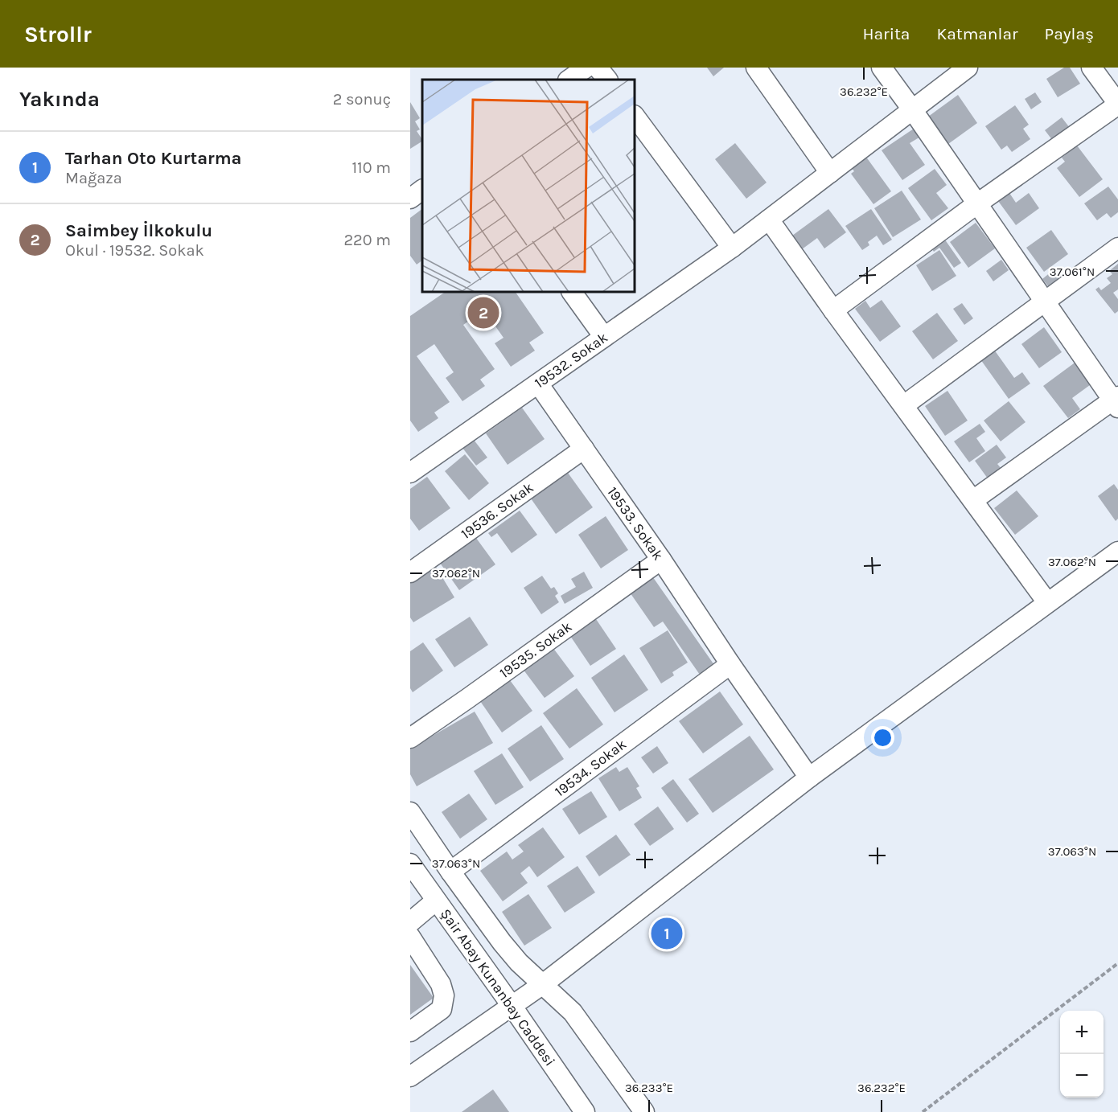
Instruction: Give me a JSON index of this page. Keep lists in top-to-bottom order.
{
  "streets": {
    "street": [
      "19532. Sokak",
      "19536. Sokak",
      "19533. Sokak",
      "19535. Sokak",
      "19534. Sokak",
      "Şair Abay Kunanbay Caddesi"
    ]
  },
  "crossings": [
    ["19532. Sokak", "19533. Sokak"],
    ["19536. Sokak", "19533. Sokak"],
    ["19533. Sokak", "19535. Sokak"],
    ["19533. Sokak", "19534. Sokak"],
    ["19534. Sokak", "Şair Abay Kunanbay Caddesi"]
  ],
  "page": {
    "header": "Strollr",
    "nav": ["Harita", "Katmanlar", "Paylaş"],
    "heading": ["Yakında", "2 sonuç"],
    "list": [
      {
        "mark": "1",
        "name": "Tarhan Oto Kurtarma",
        "note": "Mağaza",
        "value": "110 m"
      },
      {
        "mark": "2",
        "name": "Saimbey İlkokulu",
        "note": "Okul · 19532. Sokak",
        "value": "220 m"
      }
    ],
    "pins": ["2", "1"],
    "map_buttons": ["+", "−"]
  },
  "coordinates": [
    "36.232°E",
    "37.061°N",
    "37.062°N",
    "37.063°N",
    "36.233°E"
  ]
}
